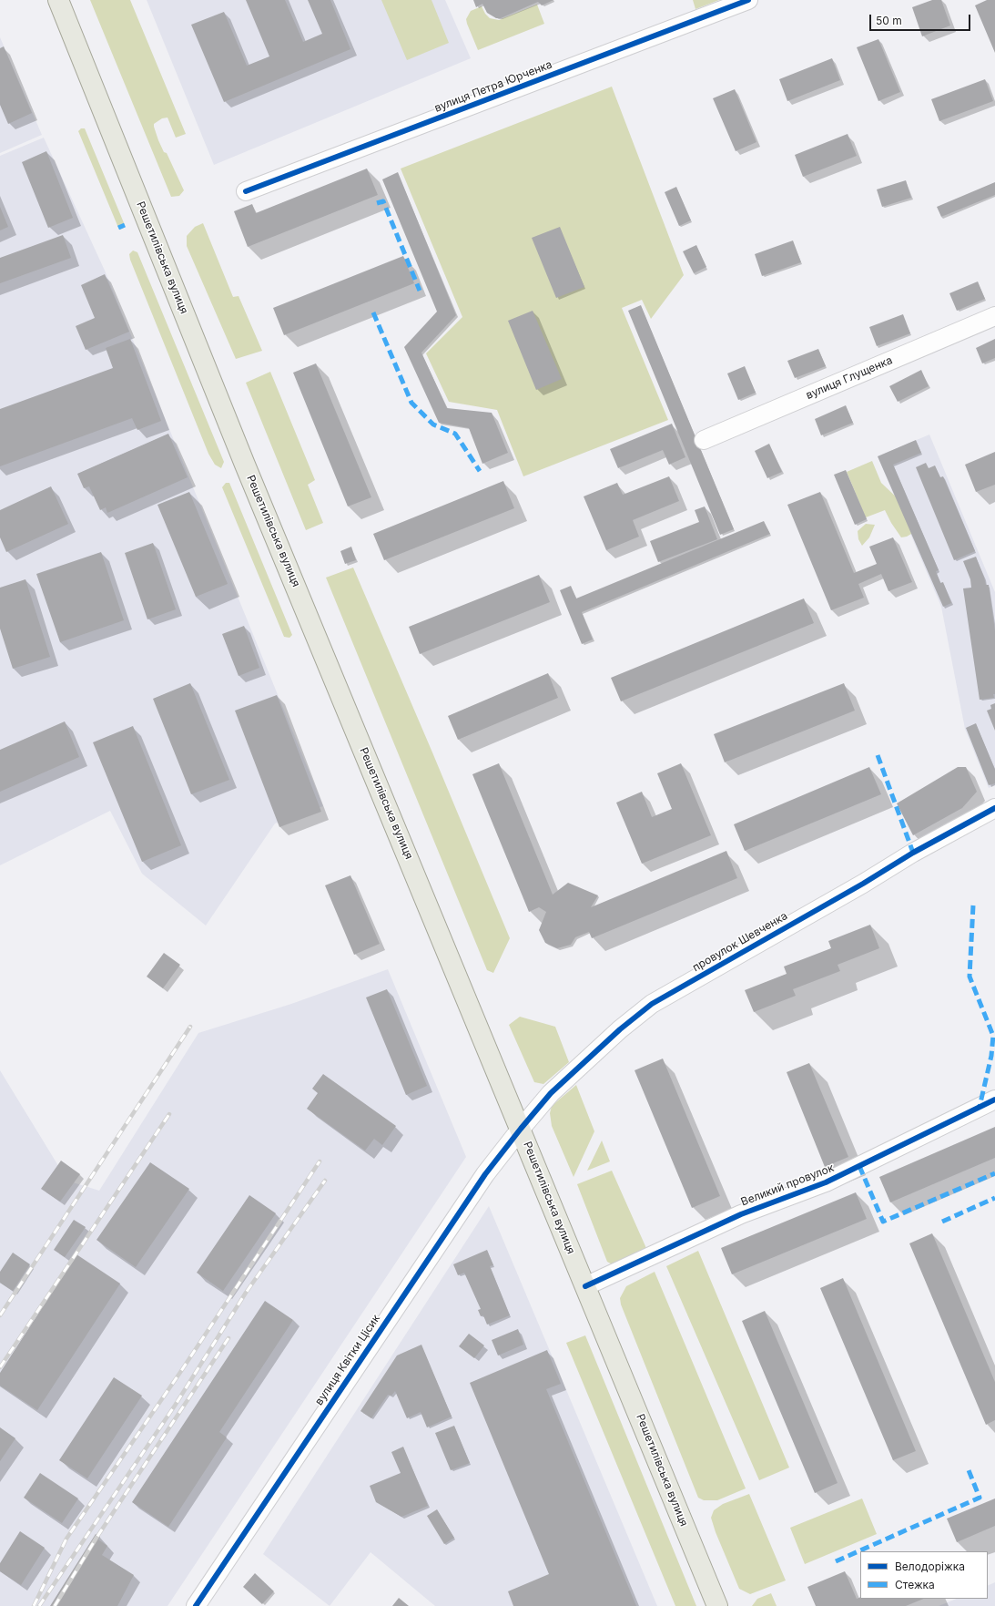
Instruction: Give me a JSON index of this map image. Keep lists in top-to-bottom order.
{
  "streets": {
    "main road": ["Решетилівська вулиця"],
    "street": [
      "вулиця Петра Юрченка",
      "вулиця Глущенка",
      "провулок Шевченка",
      "Великий провулок",
      "вулиця Квітки Цісик"
    ]
  },
  "crossings": [
    ["Решетилівська вулиця", "провулок Шевченка"],
    ["Решетилівська вулиця", "Великий провулок"],
    ["Решетилівська вулиця", "вулиця Квітки Цісик"],
    ["провулок Шевченка", "вулиця Квітки Цісик"]
  ],
  "legend": ["Велодоріжка", "Стежка"],
  "scale_bar": "50 m"
}
